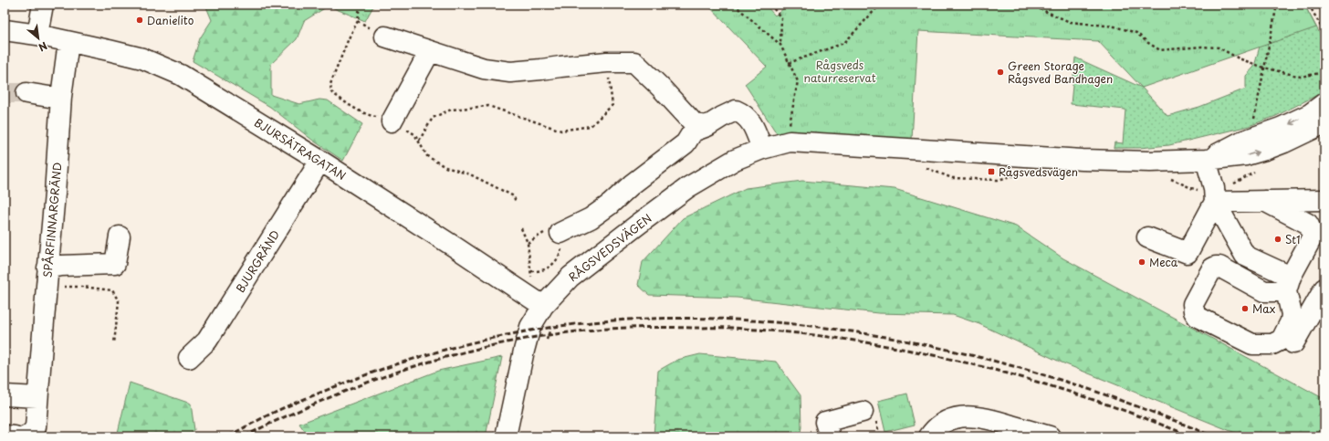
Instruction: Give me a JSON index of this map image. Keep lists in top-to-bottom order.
{
  "streets": {
    "street": [
      "BJURSÄTRAGATAN",
      "SPÅRFINNARGRÄND",
      "RÅGSVEDSVÄGEN",
      "BJURGRÄND"
    ]
  },
  "crossings": [
    ["BJURSÄTRAGATAN", "SPÅRFINNARGRÄND"],
    ["BJURSÄTRAGATAN", "RÅGSVEDSVÄGEN"],
    ["BJURSÄTRAGATAN", "BJURGRÄND"]
  ],
  "parks": ["Rågsveds naturreservat"],
  "places": {
    "other": [
      "Danielito",
      "Green Storage Rågsved Bandhagen",
      "St1",
      "Meca",
      "Max"
    ],
    "transit": ["Rågsvedsvägen"]
  },
  "north": "bottom right"
}
